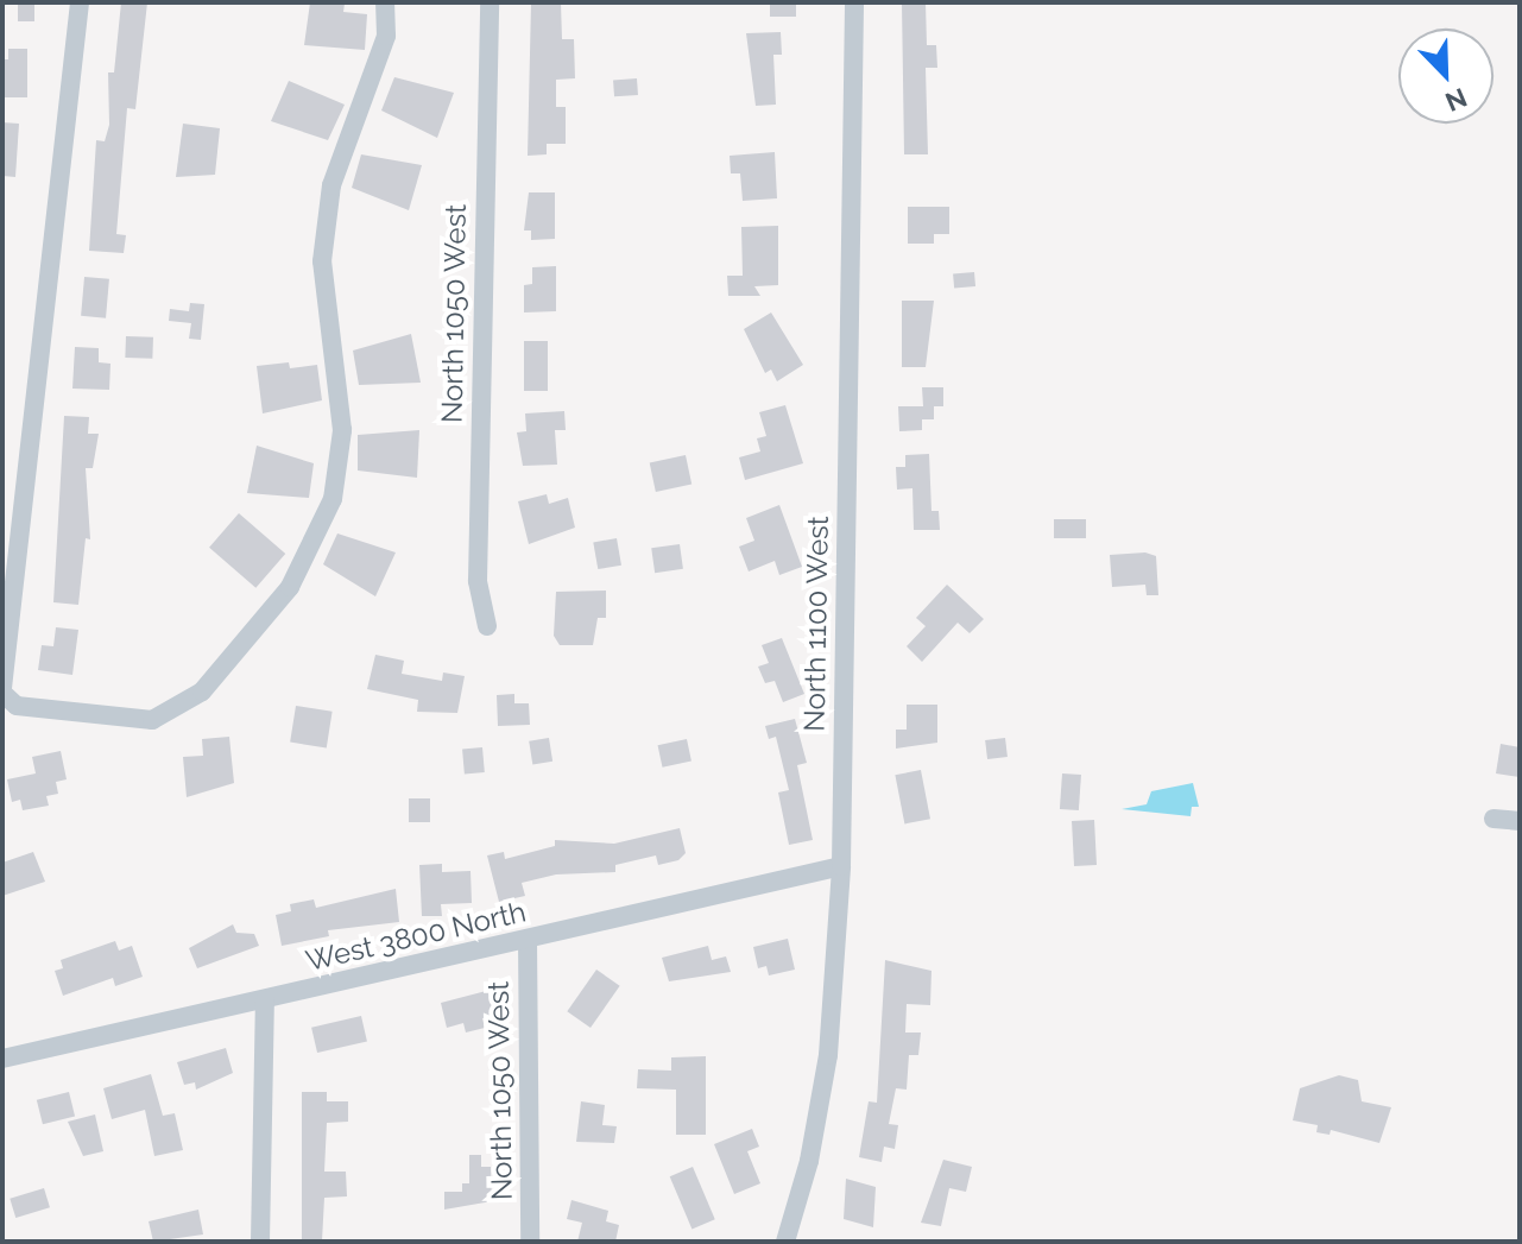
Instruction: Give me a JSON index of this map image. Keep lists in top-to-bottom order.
{
  "streets": {
    "street": ["North 1050 West", "North 1100 West", "West 3800 North"]
  },
  "crossings": [
    ["North 1050 West", "West 3800 North"],
    ["North 1100 West", "West 3800 North"]
  ],
  "north": "bottom right"
}
